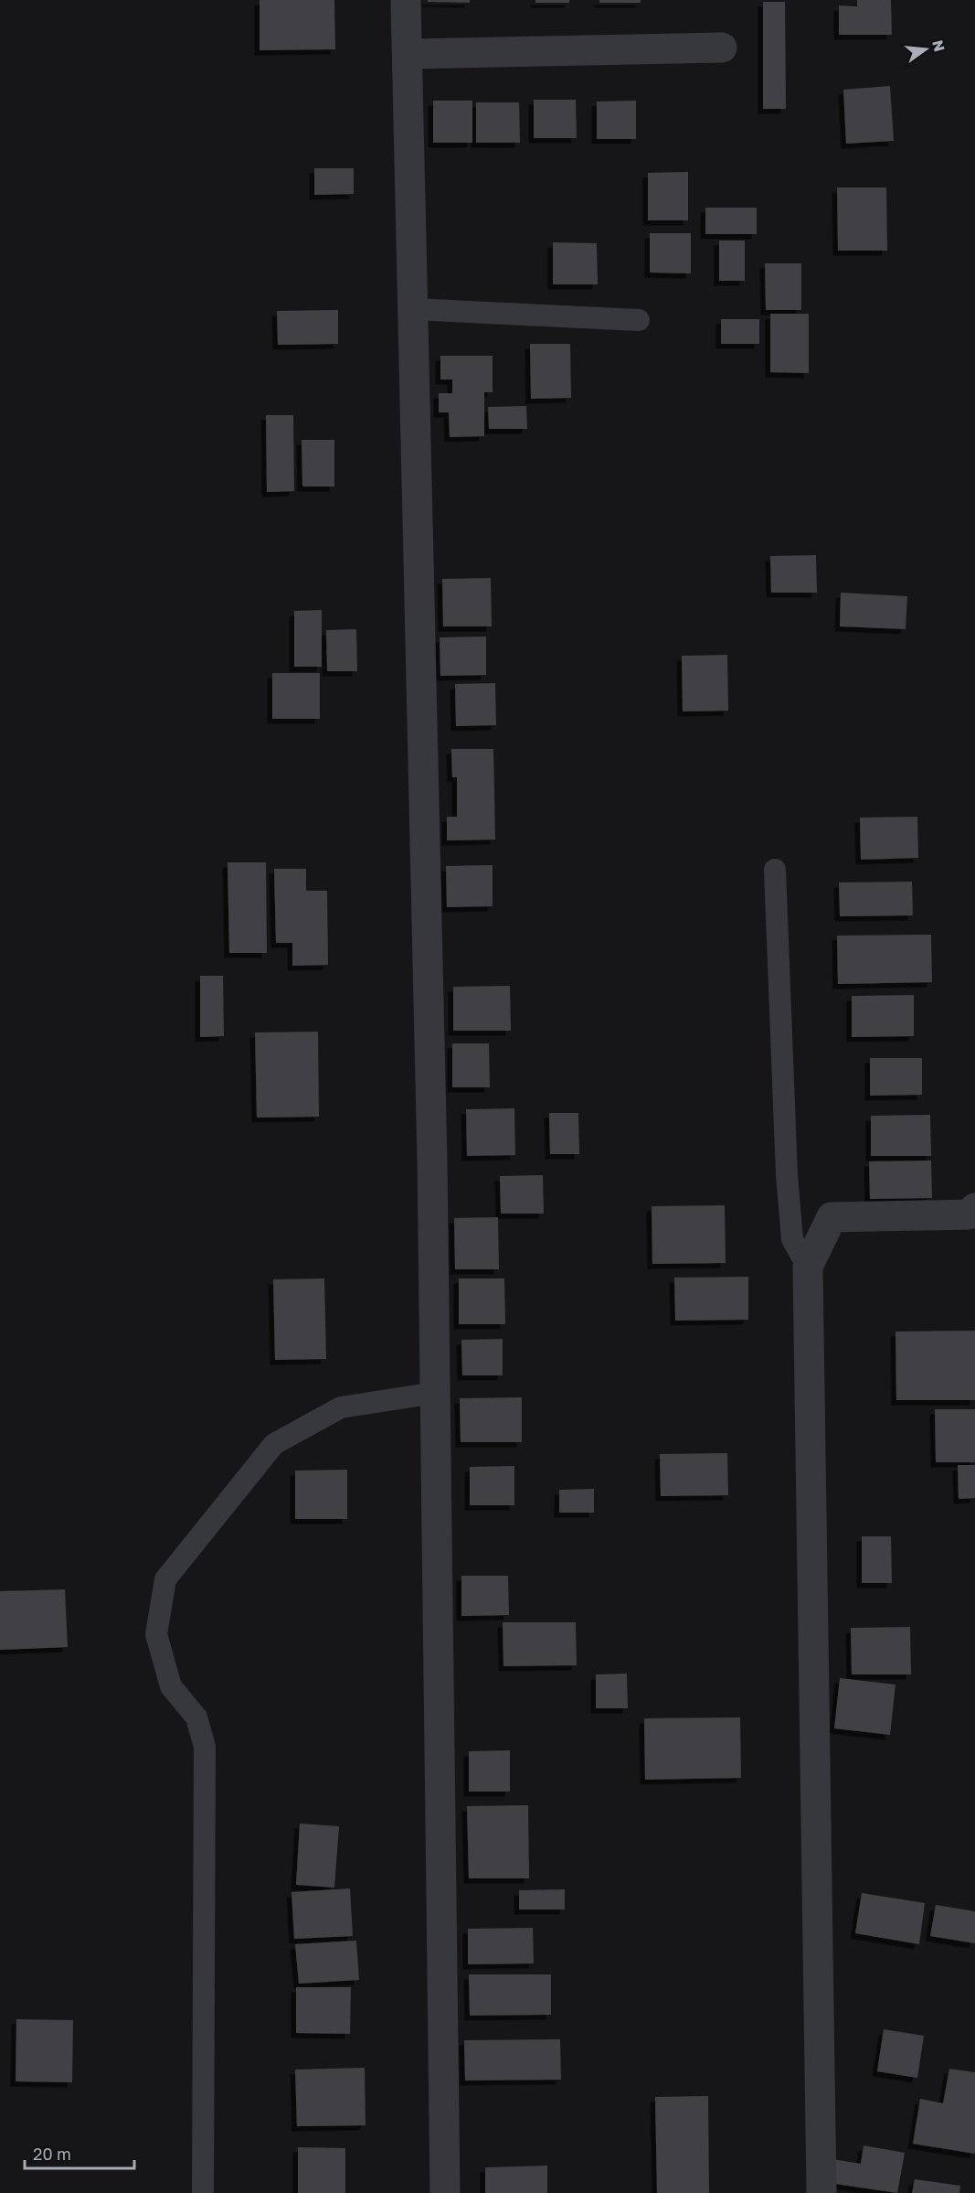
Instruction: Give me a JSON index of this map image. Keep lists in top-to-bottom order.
{
  "scale_bar": "20 m",
  "north": "right"
}
